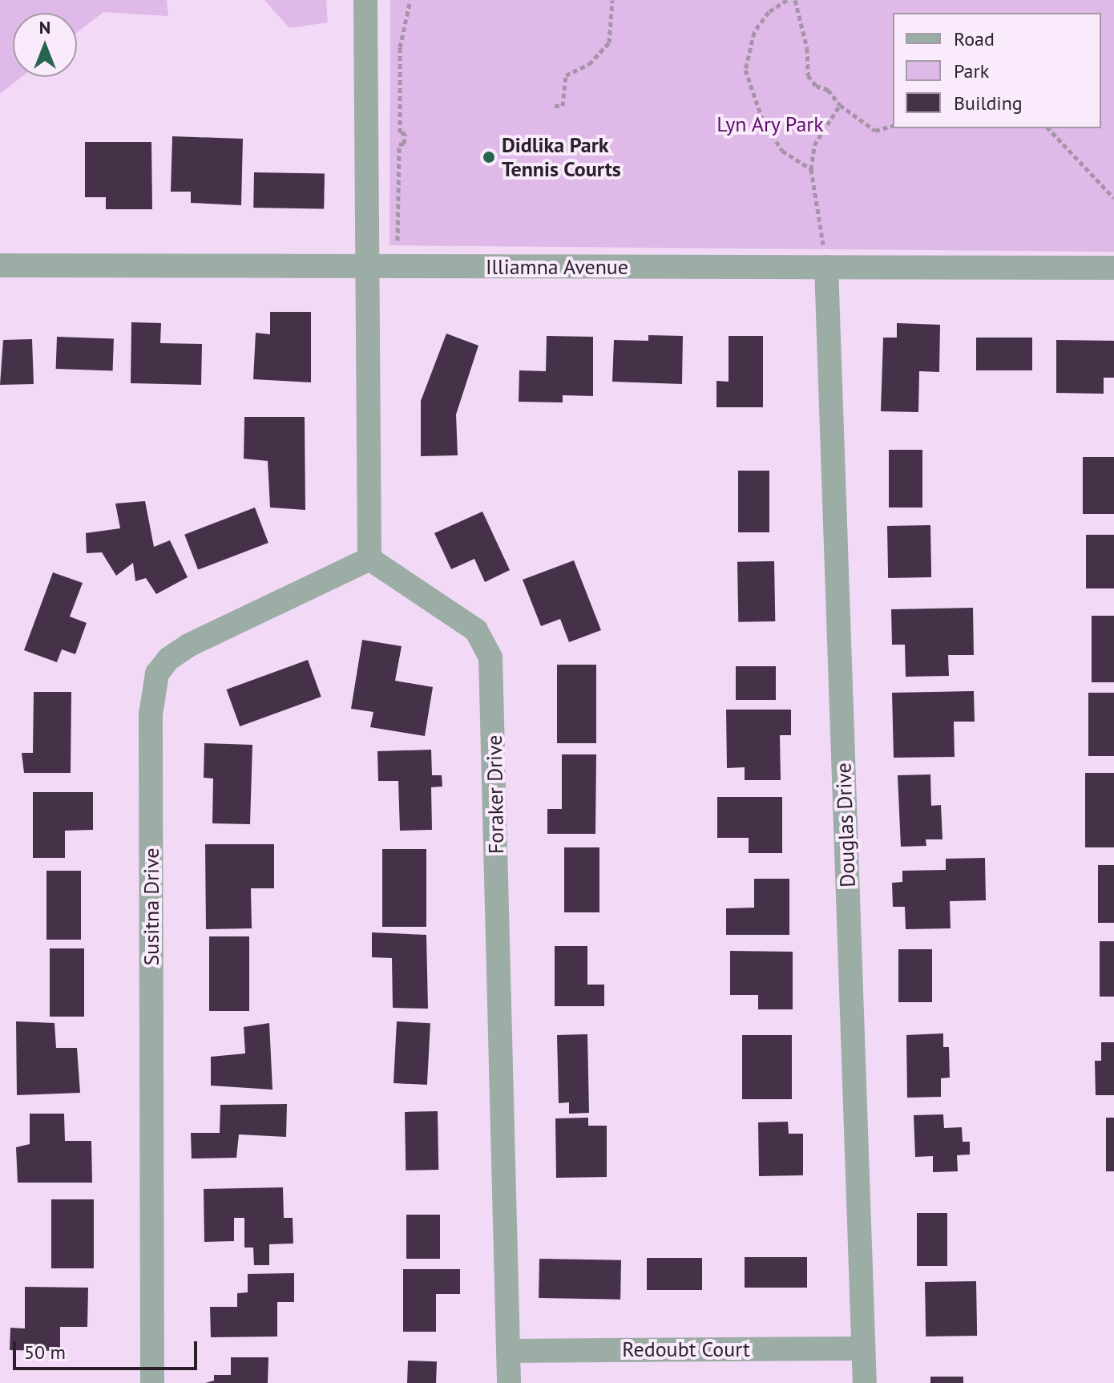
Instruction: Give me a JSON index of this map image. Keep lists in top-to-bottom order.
{
  "streets": {
    "street": [
      "Illiamna Avenue",
      "Foraker Drive",
      "Douglas Drive",
      "Susitna Drive",
      "Redoubt Court"
    ]
  },
  "crossings": [
    ["Illiamna Avenue", "Douglas Drive"],
    ["Foraker Drive", "Susitna Drive"],
    ["Foraker Drive", "Redoubt Court"],
    ["Douglas Drive", "Redoubt Court"]
  ],
  "parks": ["Lyn Ary Park"],
  "places": ["Didlika Park Tennis Courts"],
  "legend": ["Road", "Park", "Building"],
  "scale_bar": "50 m",
  "north": "top"
}
